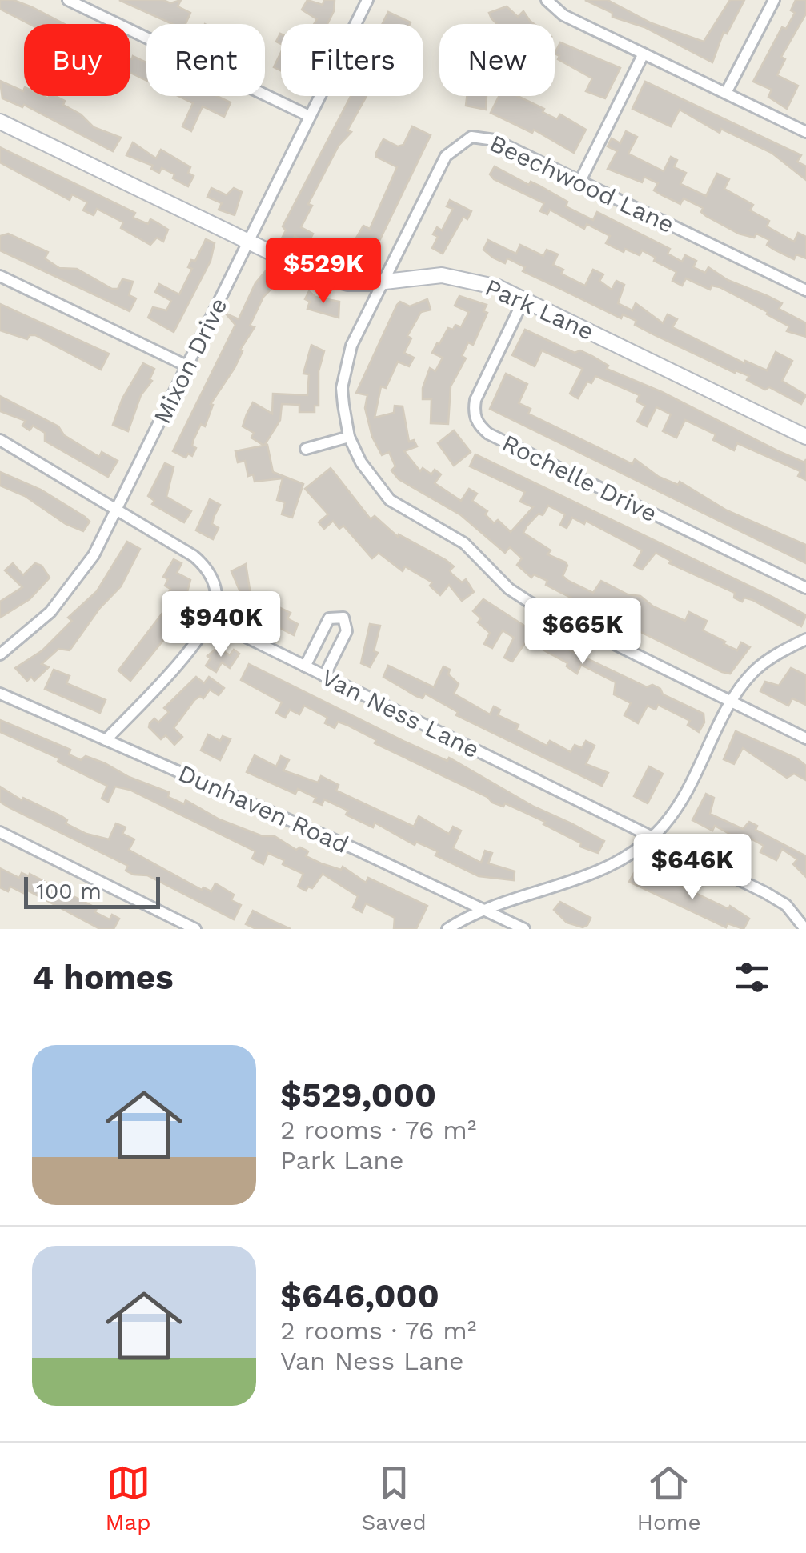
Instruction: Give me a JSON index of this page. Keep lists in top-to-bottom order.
{
  "streets": {
    "street": [
      "Beechwood Lane",
      "Park Lane",
      "Mixon Drive",
      "Rochelle Drive",
      "Van Ness Lane",
      "Dunhaven Road"
    ]
  },
  "crossings": [
    ["Beechwood Lane", "Park Lane"],
    ["Park Lane", "Mixon Drive"],
    ["Park Lane", "Rochelle Drive"]
  ],
  "scale_bar": "100 m",
  "page": {
    "chip": [
      "Buy",
      "Rent",
      "Filters",
      "New"
    ],
    "price": [
      "$529K",
      "$940K",
      "$665K",
      "$646K"
    ],
    "scale": "100 m",
    "heading": "4 homes",
    "list": [
      {
        "name": "$529,000",
        "note": "2 rooms · 76 m² · Park Lane"
      },
      {
        "name": "$646,000",
        "note": "2 rooms · 76 m² · Van Ness Lane"
      }
    ],
    "tabs": ["Map", "Saved", "Home"]
  }
}
